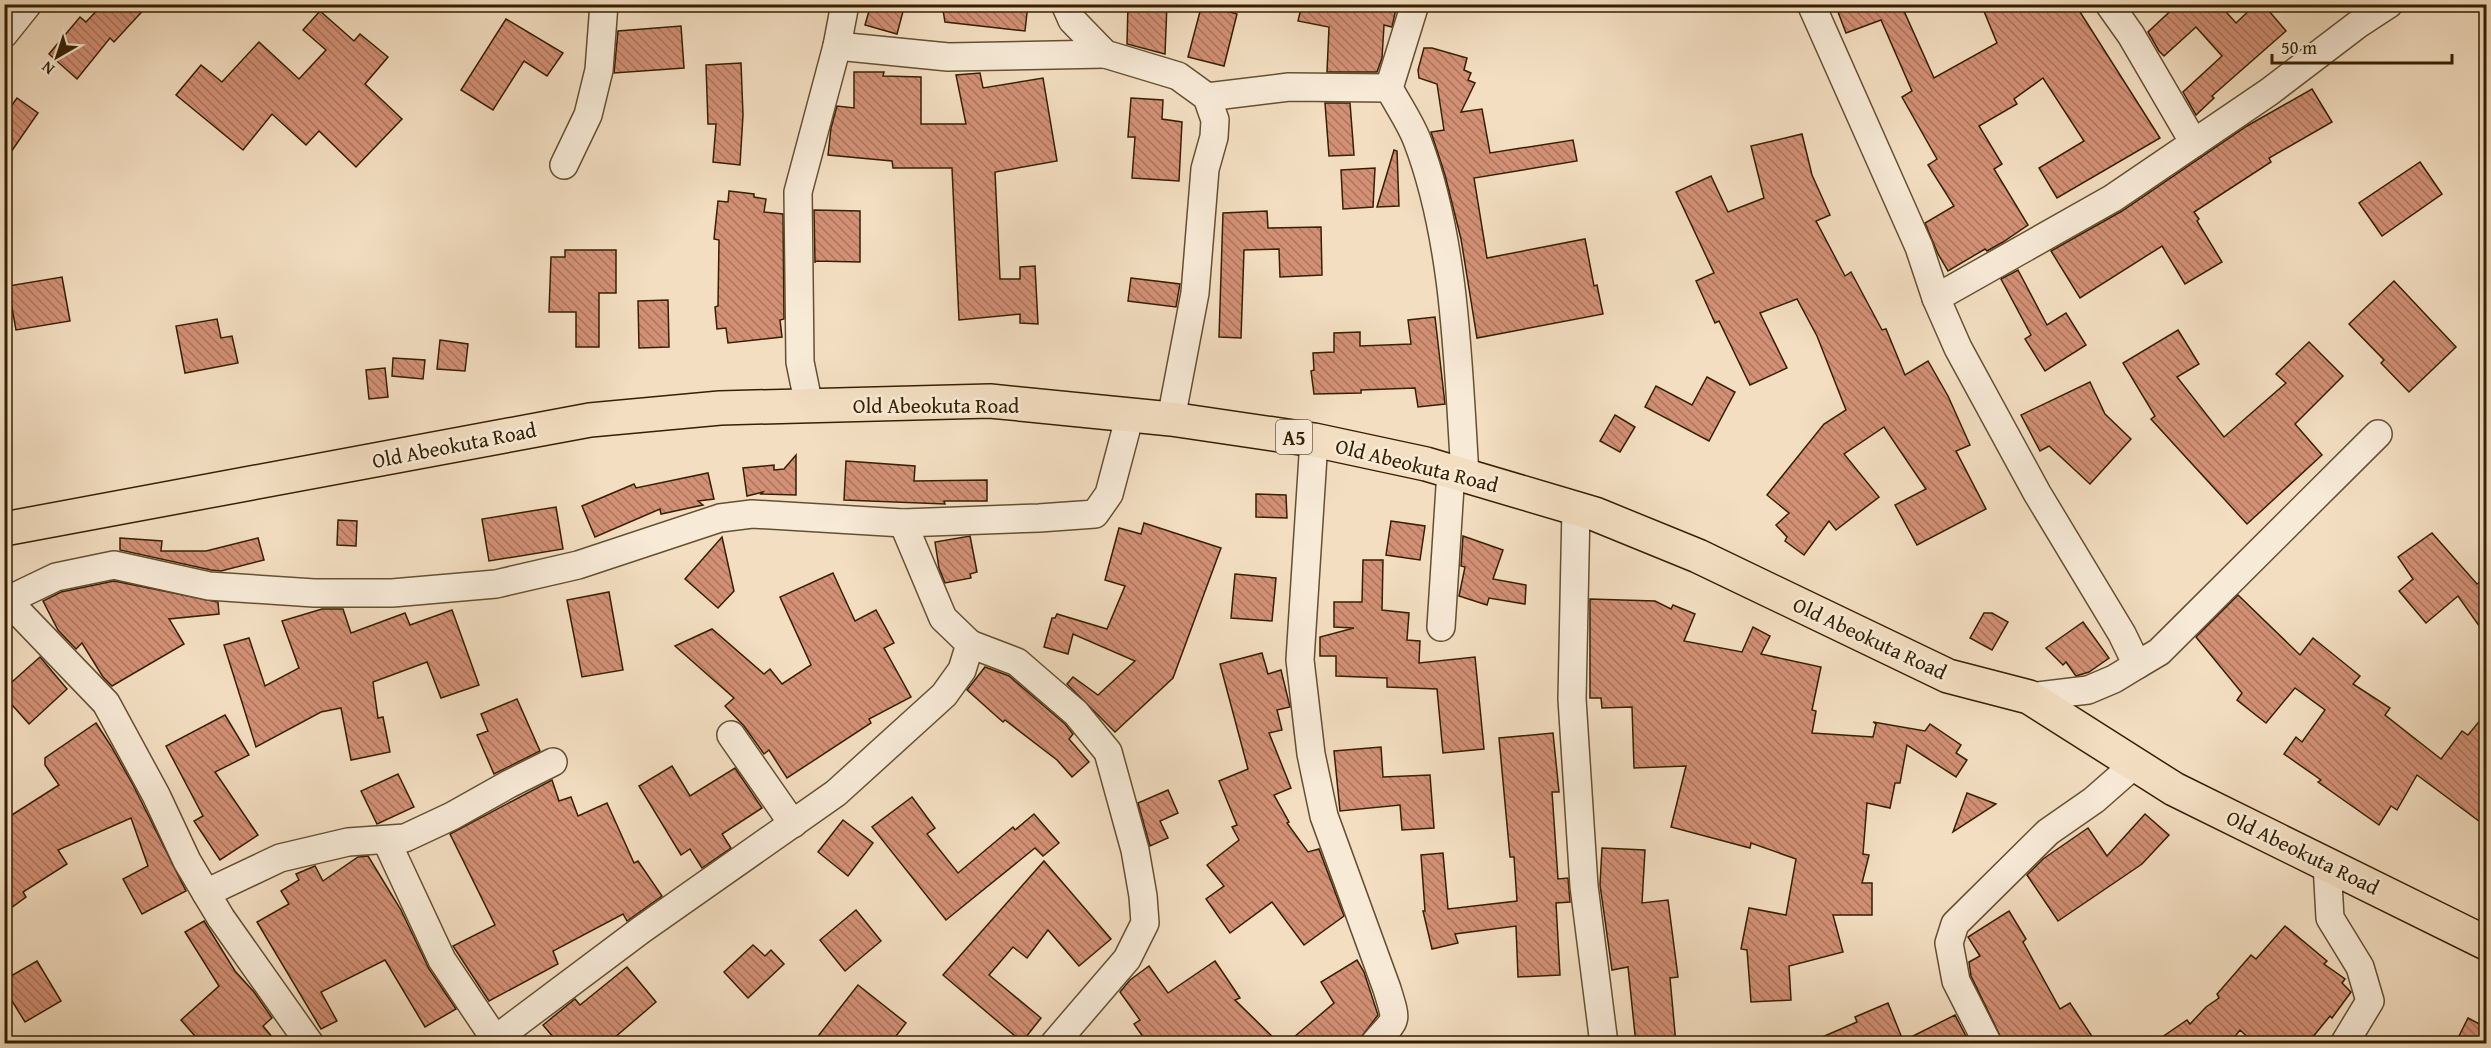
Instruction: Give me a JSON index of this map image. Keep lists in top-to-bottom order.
{
  "streets": {
    "highway": ["Old Abeokuta Road", "A5"]
  },
  "scale_bar": "50 m",
  "north": "bottom left"
}
